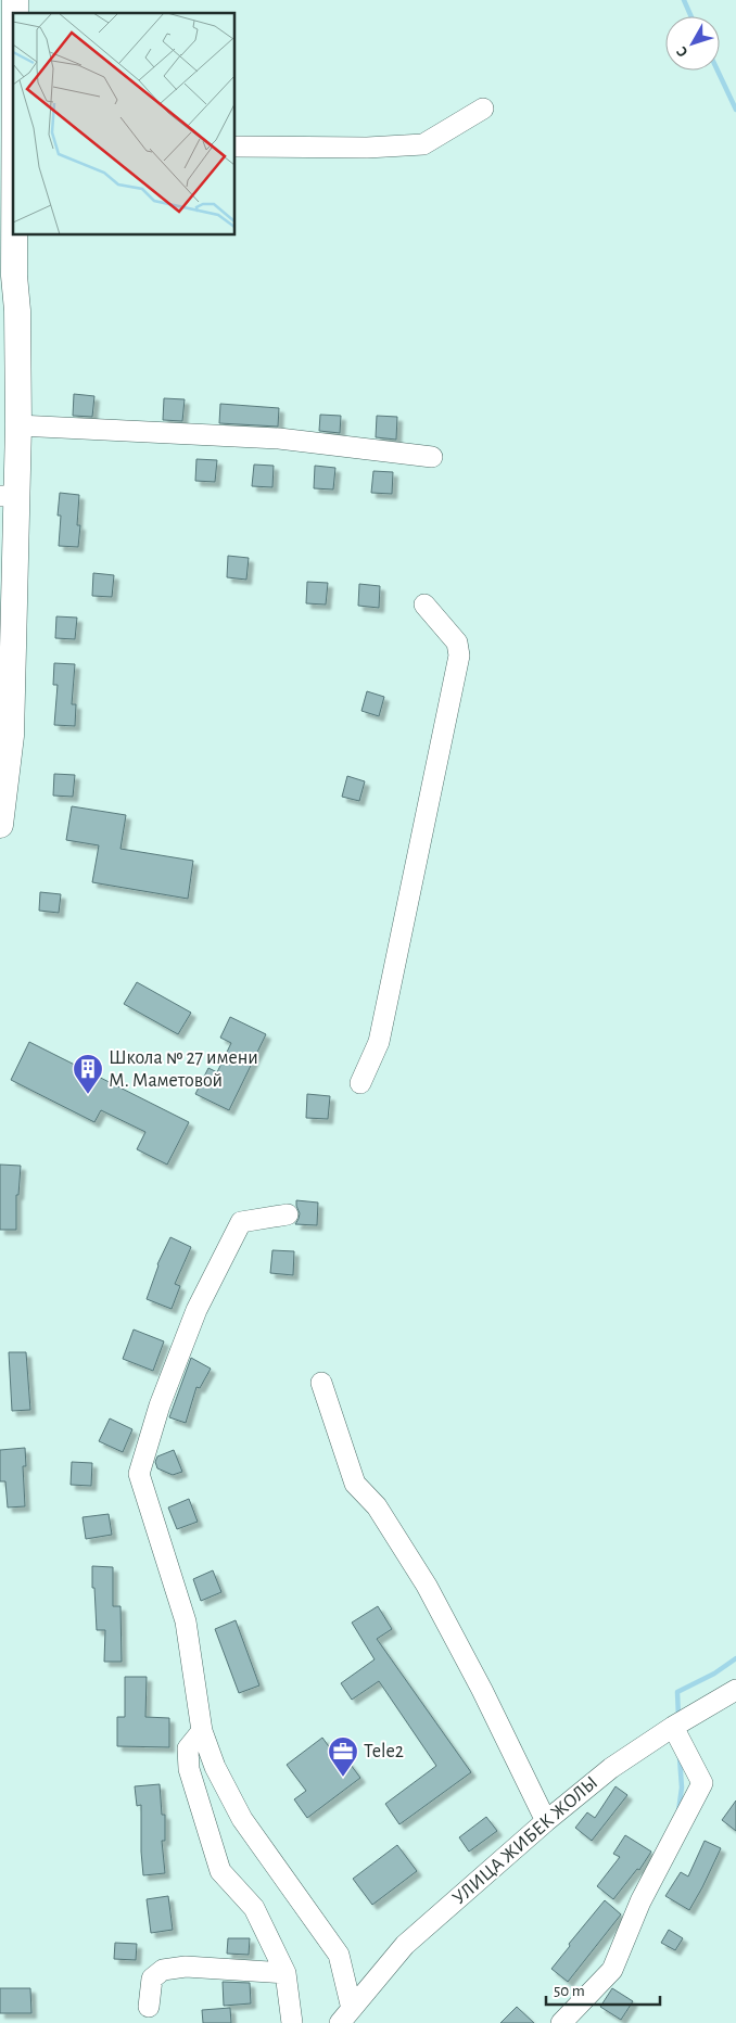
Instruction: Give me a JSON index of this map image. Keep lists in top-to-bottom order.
{
  "streets": {
    "street": ["УЛИЦА ЖИБЕК ЖОЛЫ"]
  },
  "places": {
    "building": ["Школа № 27 имени М. Маметовой"],
    "office": ["Tele2"]
  },
  "scale_bar": "50 m",
  "north": "bottom left"
}
